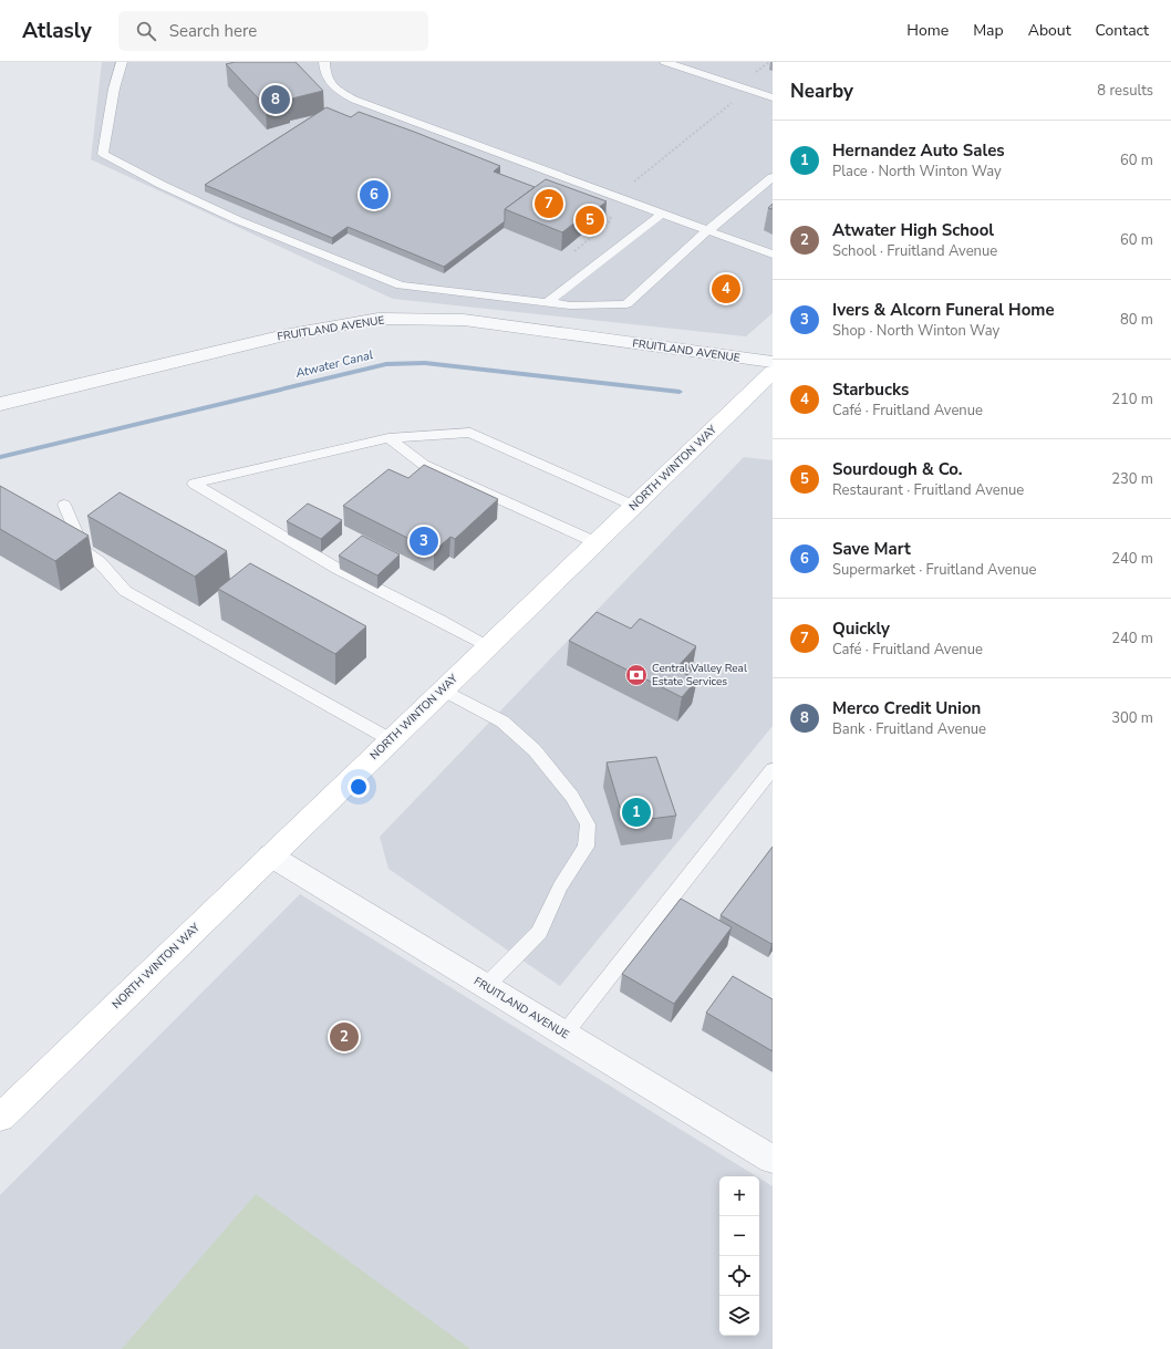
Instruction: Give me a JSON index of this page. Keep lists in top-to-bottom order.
{
  "streets": {
    "main road": ["NORTH WINTON WAY"],
    "street": ["FRUITLAND AVENUE"]
  },
  "crossings": [
    ["FRUITLAND AVENUE", "NORTH WINTON WAY"]
  ],
  "water": ["Atwater Canal"],
  "places": {
    "bank": ["Central Valley Real Estate Services"]
  },
  "page": {
    "header": "Atlasly",
    "search": "Search here",
    "nav": [
      "Home",
      "Map",
      "About",
      "Contact"
    ],
    "heading": ["Nearby", "8 results"],
    "pins": [
      "8",
      "6",
      "7",
      "5",
      "4",
      "3",
      "1",
      "2"
    ],
    "list": [
      {
        "mark": "1",
        "name": "Hernandez Auto Sales",
        "note": "Place · North Winton Way",
        "value": "60 m"
      },
      {
        "mark": "2",
        "name": "Atwater High School",
        "note": "School · Fruitland Avenue",
        "value": "60 m"
      },
      {
        "mark": "3",
        "name": "Ivers & Alcorn Funeral Home",
        "note": "Shop · North Winton Way",
        "value": "80 m"
      },
      {
        "mark": "4",
        "name": "Starbucks",
        "note": "Café · Fruitland Avenue",
        "value": "210 m"
      },
      {
        "mark": "5",
        "name": "Sourdough & Co.",
        "note": "Restaurant · Fruitland Avenue",
        "value": "230 m"
      },
      {
        "mark": "6",
        "name": "Save Mart",
        "note": "Supermarket · Fruitland Avenue",
        "value": "240 m"
      },
      {
        "mark": "7",
        "name": "Quickly",
        "note": "Café · Fruitland Avenue",
        "value": "240 m"
      },
      {
        "mark": "8",
        "name": "Merco Credit Union",
        "note": "Bank · Fruitland Avenue",
        "value": "300 m"
      }
    ],
    "map_buttons": ["+", "−"]
  }
}
